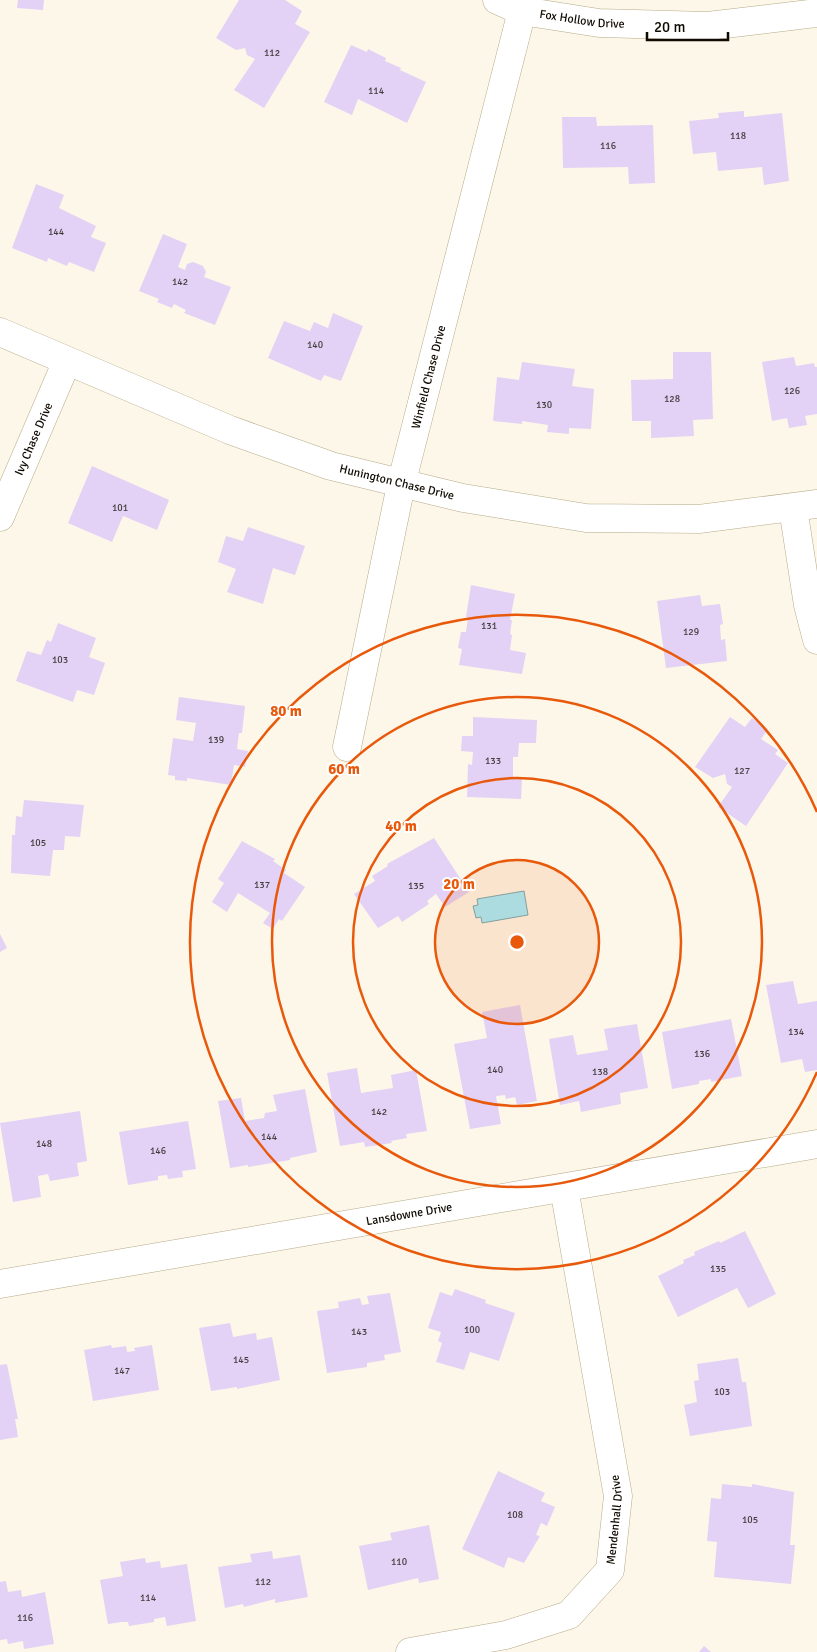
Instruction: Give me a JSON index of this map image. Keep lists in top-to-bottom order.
{
  "streets": {
    "street": [
      "Fox Hollow Drive",
      "Winfield Chase Drive",
      "Ivy Chase Drive",
      "Hunington Chase Drive",
      "Lansdowne Drive",
      "Mendenhall Drive"
    ]
  },
  "crossings": [
    ["Fox Hollow Drive", "Winfield Chase Drive"],
    ["Winfield Chase Drive", "Hunington Chase Drive"],
    ["Ivy Chase Drive", "Hunington Chase Drive"],
    ["Lansdowne Drive", "Mendenhall Drive"]
  ],
  "house_numbers": [
    "112",
    "114",
    "118",
    "116",
    "144",
    "142",
    "140",
    "126",
    "128",
    "130",
    "101",
    "131",
    "129",
    "103",
    "139",
    "133",
    "127",
    "105",
    "137",
    "135",
    "134",
    "136",
    "140",
    "138",
    "142",
    "144",
    "148",
    "146",
    "135",
    "100",
    "143",
    "145",
    "147",
    "103",
    "108",
    "105",
    "110",
    "112",
    "114",
    "116"
  ],
  "scale_bar": "20 m",
  "rings": [
    "80 m",
    "60 m",
    "40 m",
    "20 m"
  ]
}
